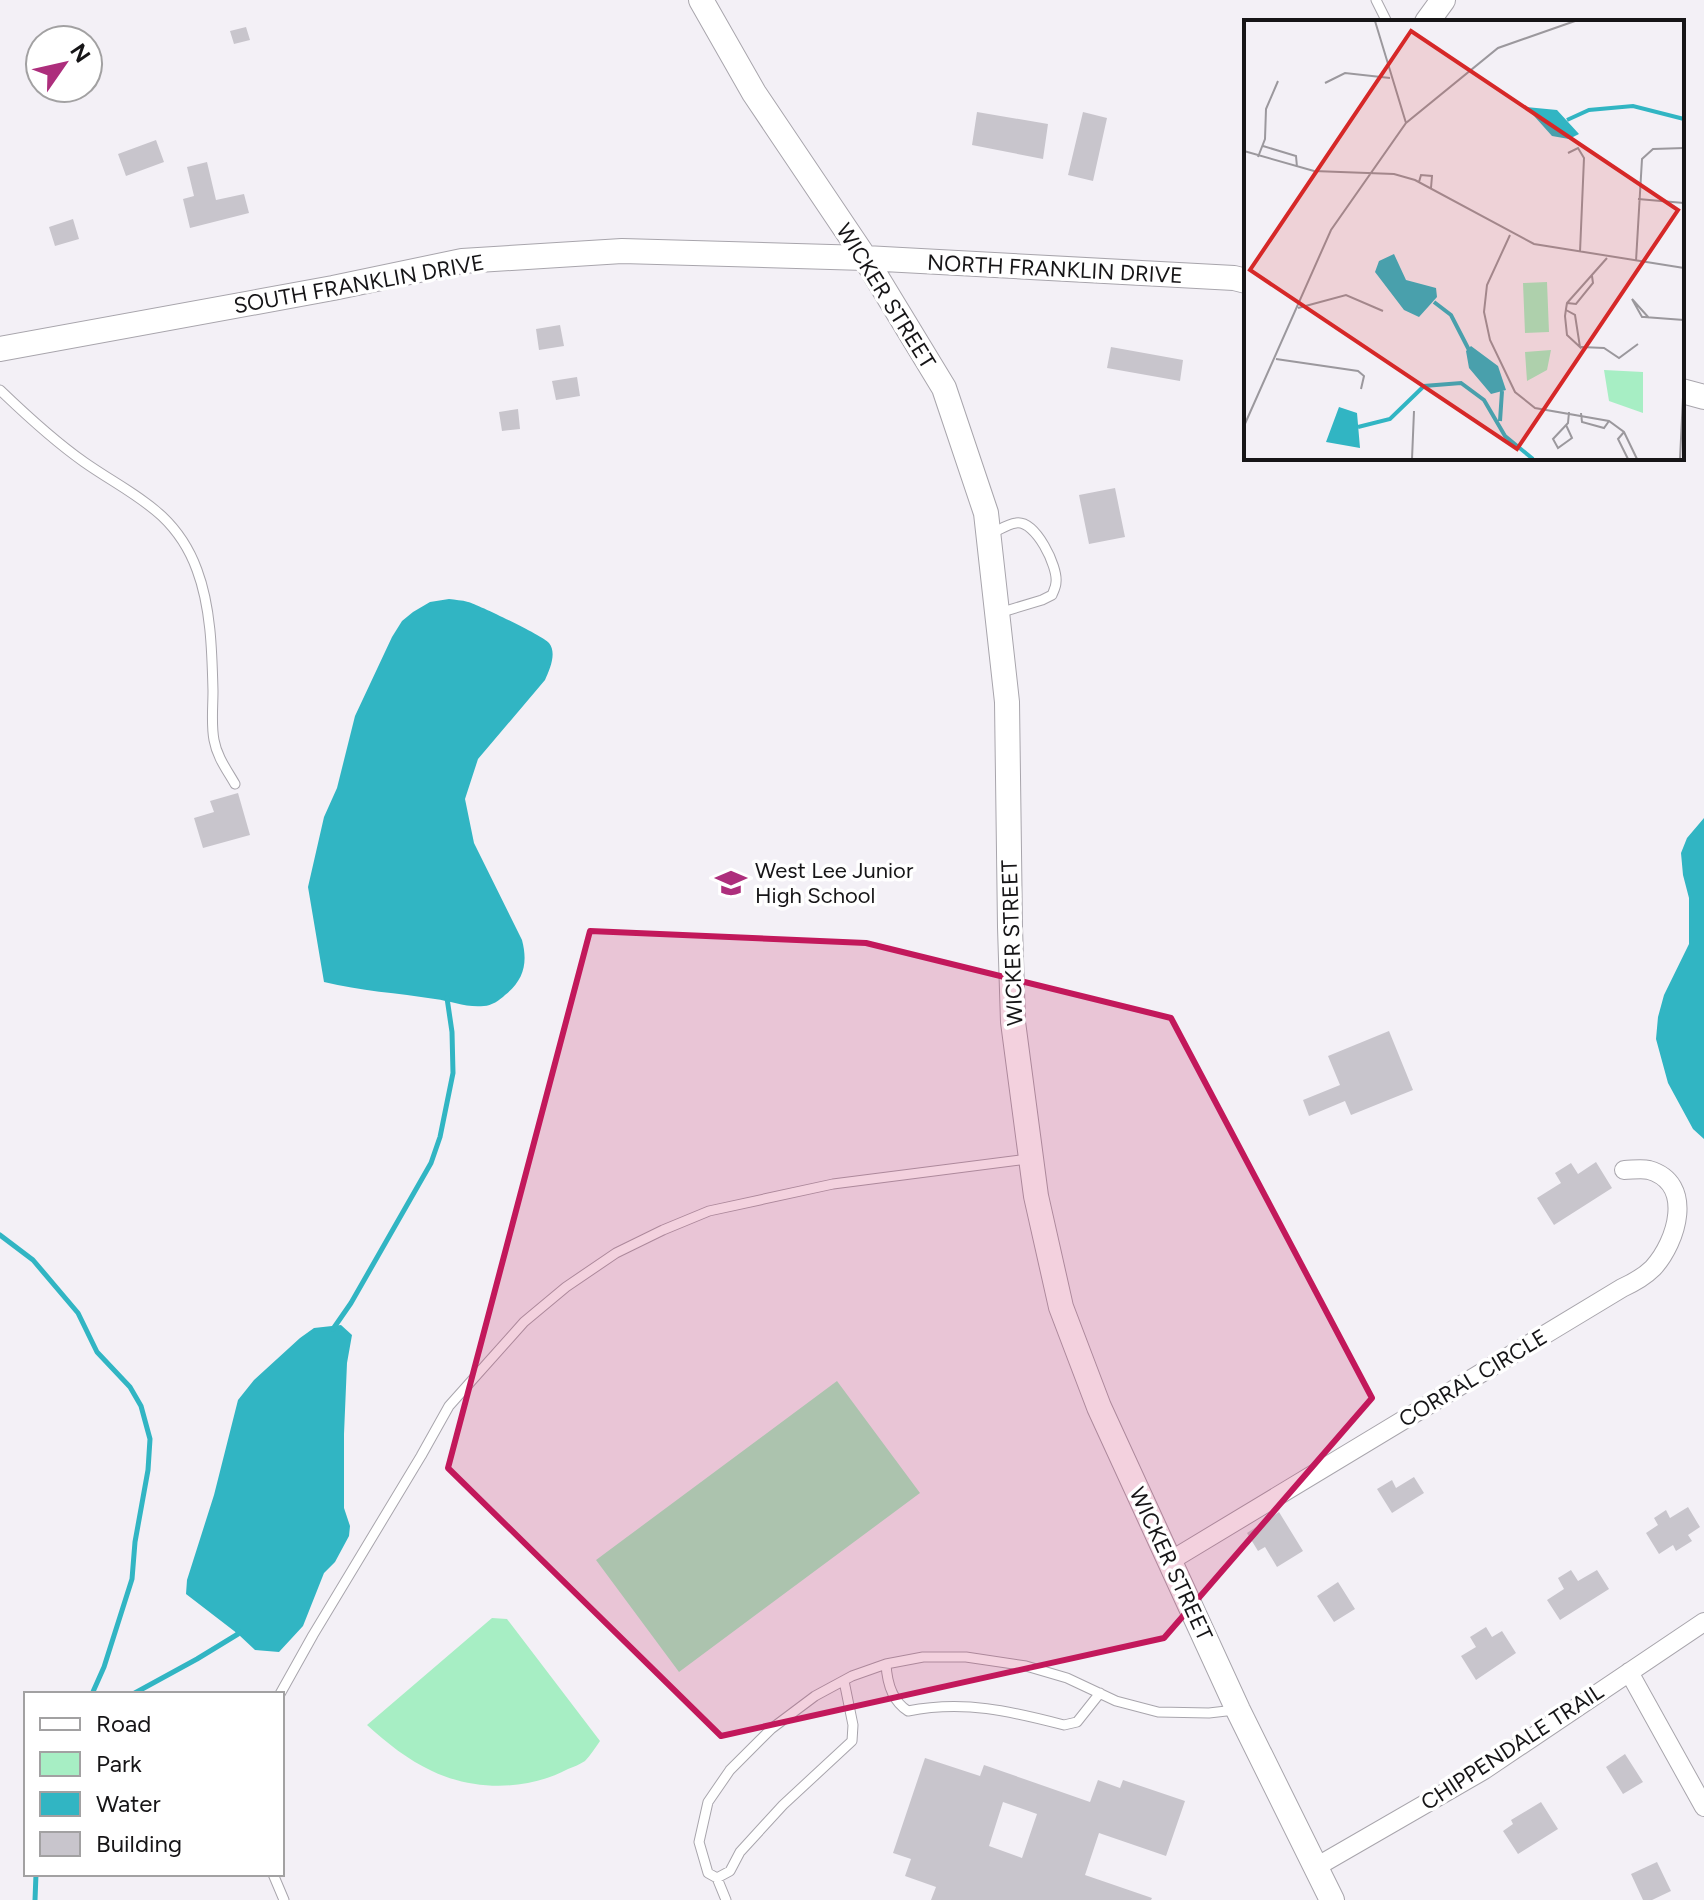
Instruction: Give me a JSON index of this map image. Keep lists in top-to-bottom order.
{
  "streets": {
    "main road": ["NORTH FRANKLIN DRIVE", "SOUTH FRANKLIN DRIVE", "WICKER STREET"],
    "street": ["CORRAL CIRCLE", "CHIPPENDALE TRAIL"]
  },
  "crossings": [
    ["NORTH FRANKLIN DRIVE", "SOUTH FRANKLIN DRIVE"],
    ["NORTH FRANKLIN DRIVE", "WICKER STREET"],
    ["SOUTH FRANKLIN DRIVE", "WICKER STREET"],
    ["WICKER STREET", "CORRAL CIRCLE"],
    ["WICKER STREET", "CHIPPENDALE TRAIL"]
  ],
  "places": {
    "school or university": ["West Lee Junior High School"]
  },
  "legend": [
    "Road",
    "Park",
    "Water",
    "Building"
  ],
  "north": "top right"
}
